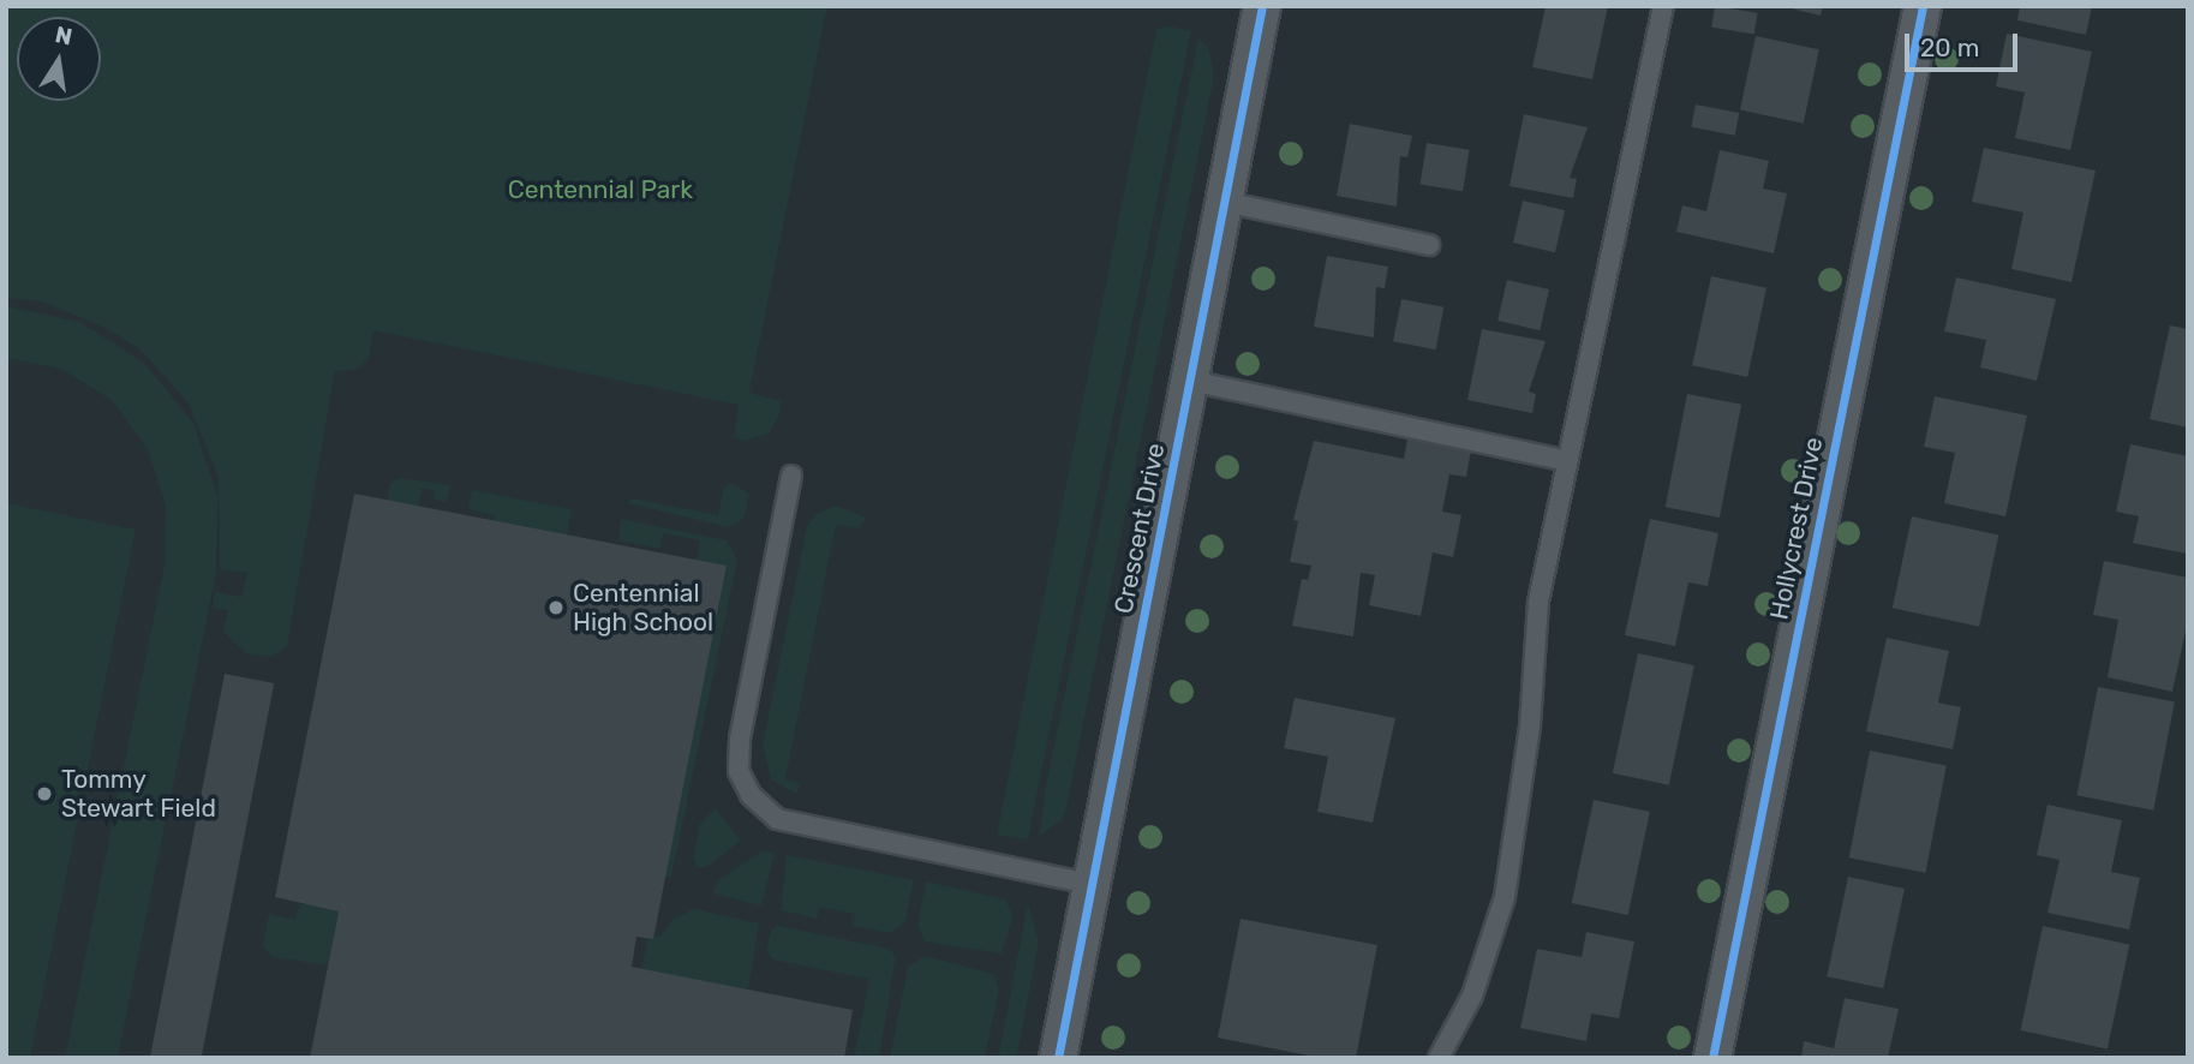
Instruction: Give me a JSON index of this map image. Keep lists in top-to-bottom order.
{
  "streets": {
    "street": ["Crescent Drive", "Hollycrest Drive"]
  },
  "parks": ["Centennial Park"],
  "places": ["Centennial High School", "Tommy Stewart Field"],
  "scale_bar": "20 m",
  "north": "top"
}
